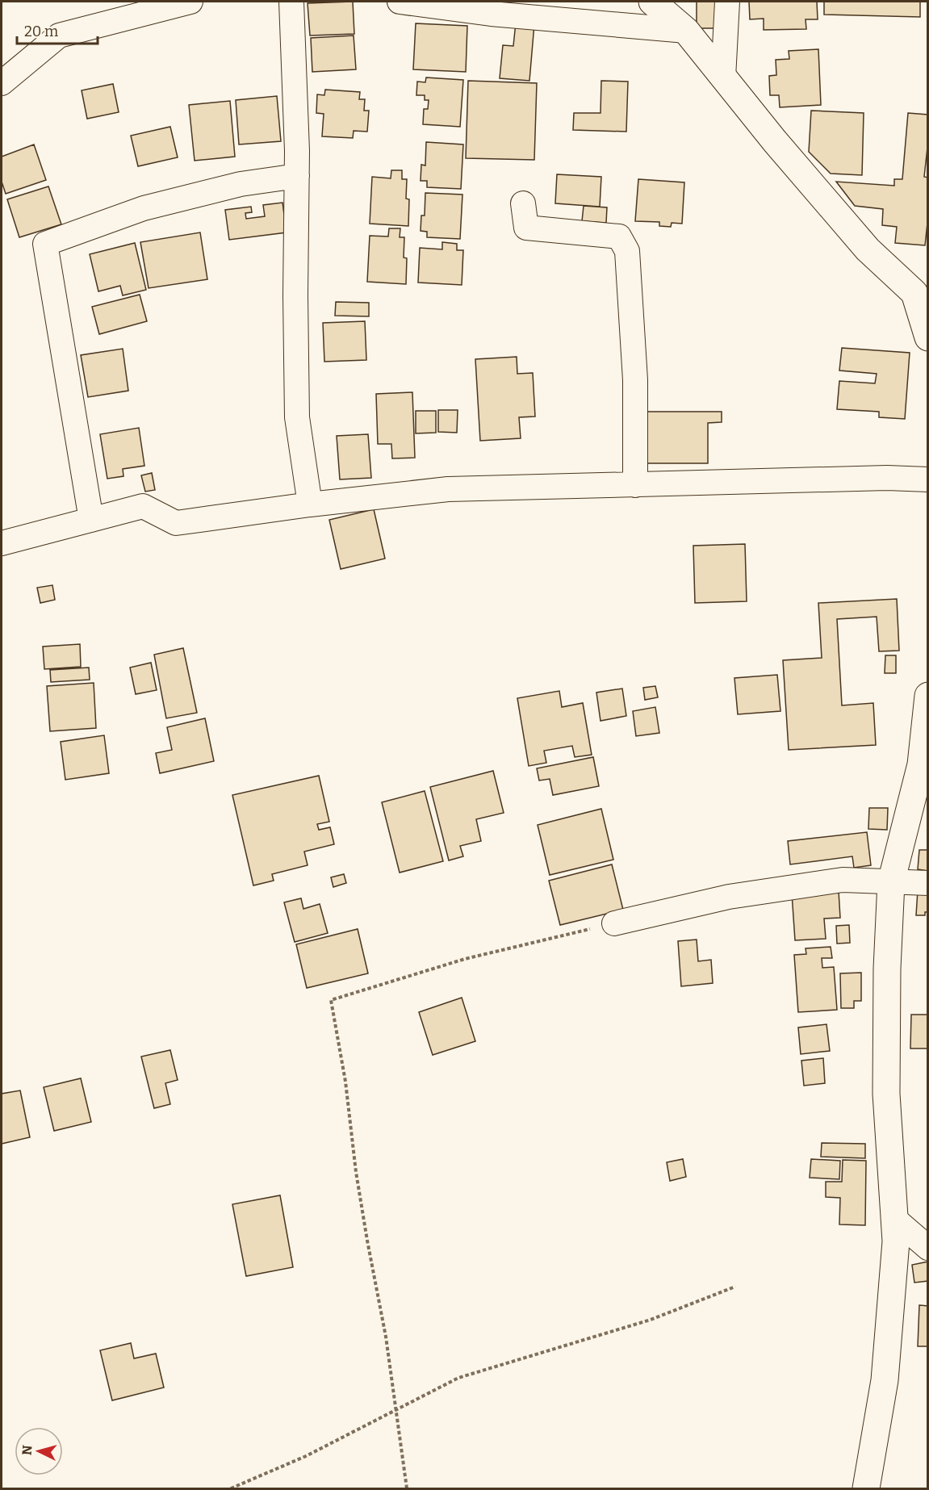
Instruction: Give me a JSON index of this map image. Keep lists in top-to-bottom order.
{
  "scale_bar": "20 m",
  "north": "left"
}
